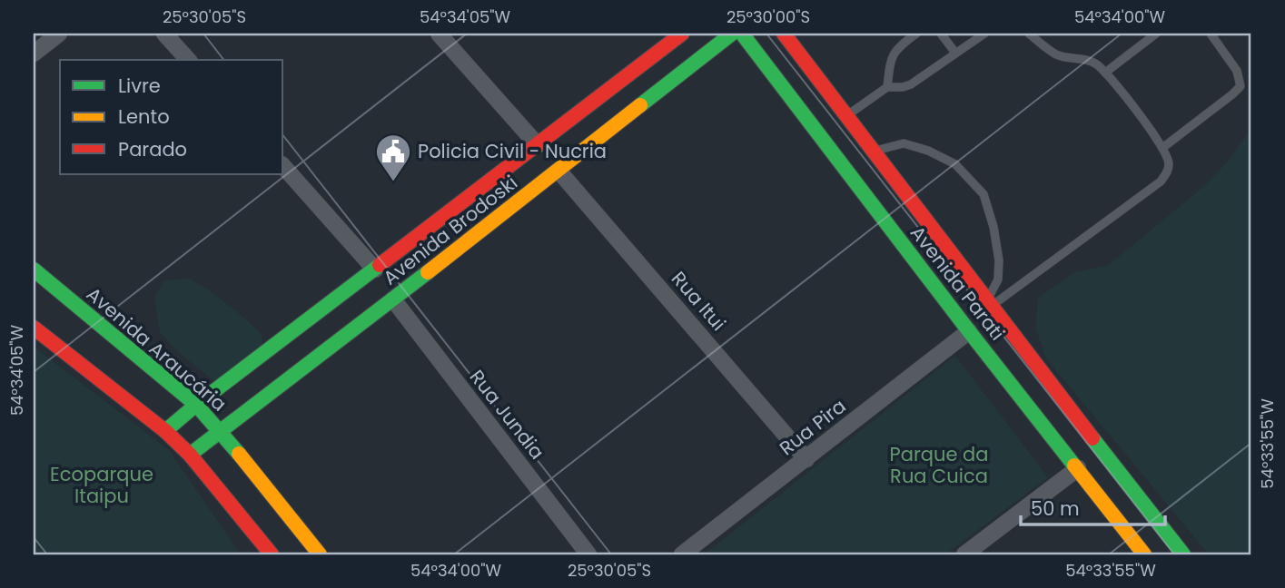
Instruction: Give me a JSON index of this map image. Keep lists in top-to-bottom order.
{
  "streets": {
    "street": [
      "Avenida Brodoski",
      "Avenida Parati",
      "Rua Itui",
      "Avenida Araucária",
      "Rua Jundia",
      "Rua Pira"
    ]
  },
  "crossings": [
    ["Avenida Brodoski", "Rua Itui"],
    ["Avenida Brodoski", "Avenida Araucária"],
    ["Avenida Brodoski", "Rua Jundia"],
    ["Avenida Parati", "Rua Pira"],
    ["Rua Itui", "Rua Pira"]
  ],
  "parks": ["Parque da Rua Cuica", "Ecoparque Itaipu"],
  "places": {
    "public building": ["Policia Civil - Nucria"]
  },
  "legend": ["Livre", "Lento", "Parado"],
  "scale_bar": "50 m",
  "coordinates": [
    "25°30'05\"S",
    "54°34'05\"W",
    "25°30'00\"S",
    "54°34'00\"W",
    "54°33'55\"W"
  ]
}
